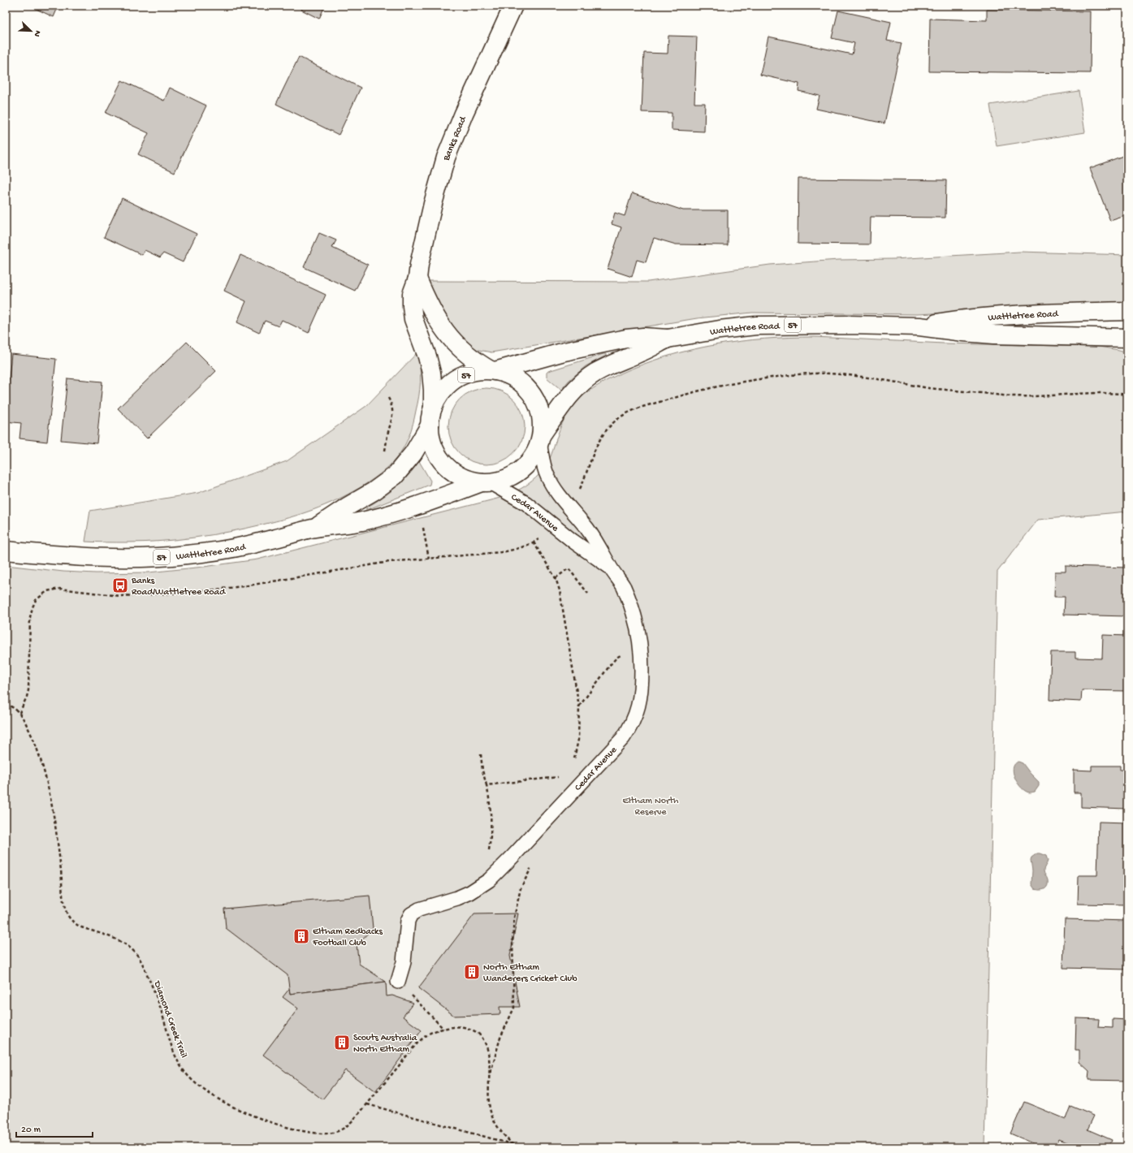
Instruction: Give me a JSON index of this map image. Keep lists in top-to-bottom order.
{
  "streets": {
    "main road": ["Banks Road", "Wattletree Road", "57"],
    "lane": ["Cedar Avenue"],
    "path": ["Diamond Creek Trail"]
  },
  "crossings": [
    ["Banks Road", "Wattletree Road"],
    ["Banks Road", "57"],
    ["Banks Road", "Cedar Avenue"],
    ["Wattletree Road", "57"],
    ["Wattletree Road", "Cedar Avenue"],
    ["57", "Cedar Avenue"]
  ],
  "parks": ["Eltham North Reserve"],
  "places": {
    "bus stop": ["Banks Road/Wattletree Road"],
    "building": ["Eltham Redbacks Football Club", "North Eltham Wanderers Cricket Club", "Scouts Australia North Eltham"]
  },
  "scale_bar": "20 m",
  "north": "bottom right"
}
